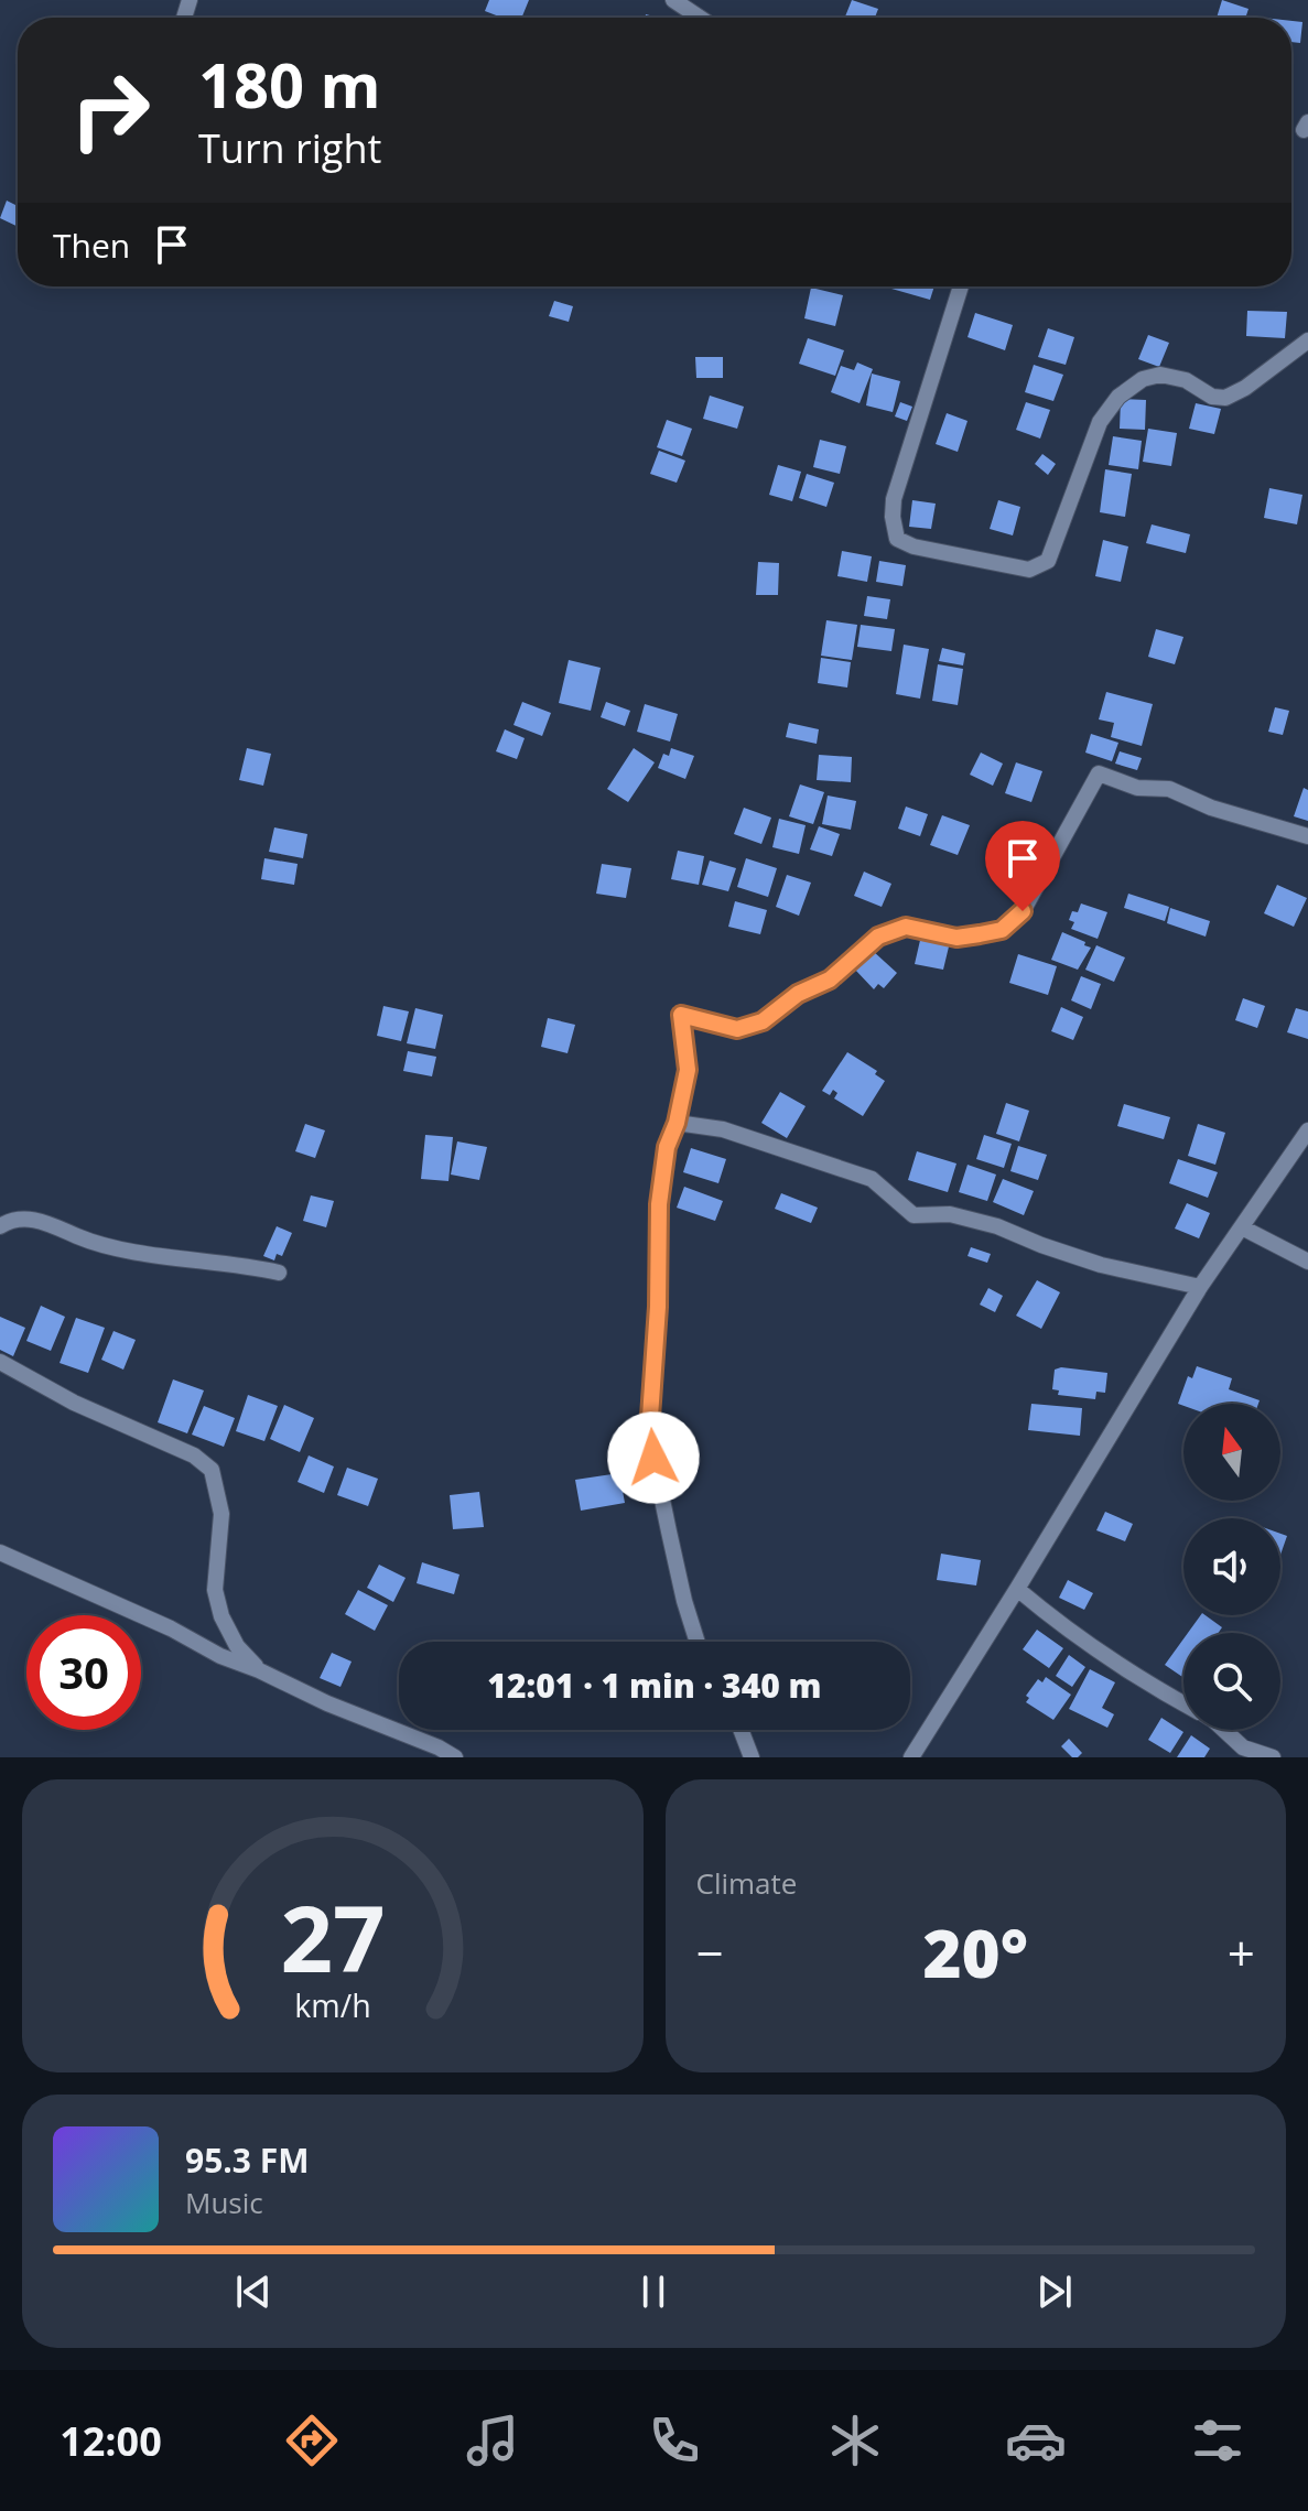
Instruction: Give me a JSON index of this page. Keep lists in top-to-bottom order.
{
  "north": "top",
  "page": {
    "turn": ["180 m", "Turn right"],
    "then": "Then",
    "limit": "30",
    "trip": "12:01 · 1 min · 340 m",
    "tile": "Climate",
    "heat": ["−", "20°", "+"],
    "song": ["95.3 FM", "Music"],
    "tabs": "12:00",
    "gauge": ["27", "km/h"]
  }
}
